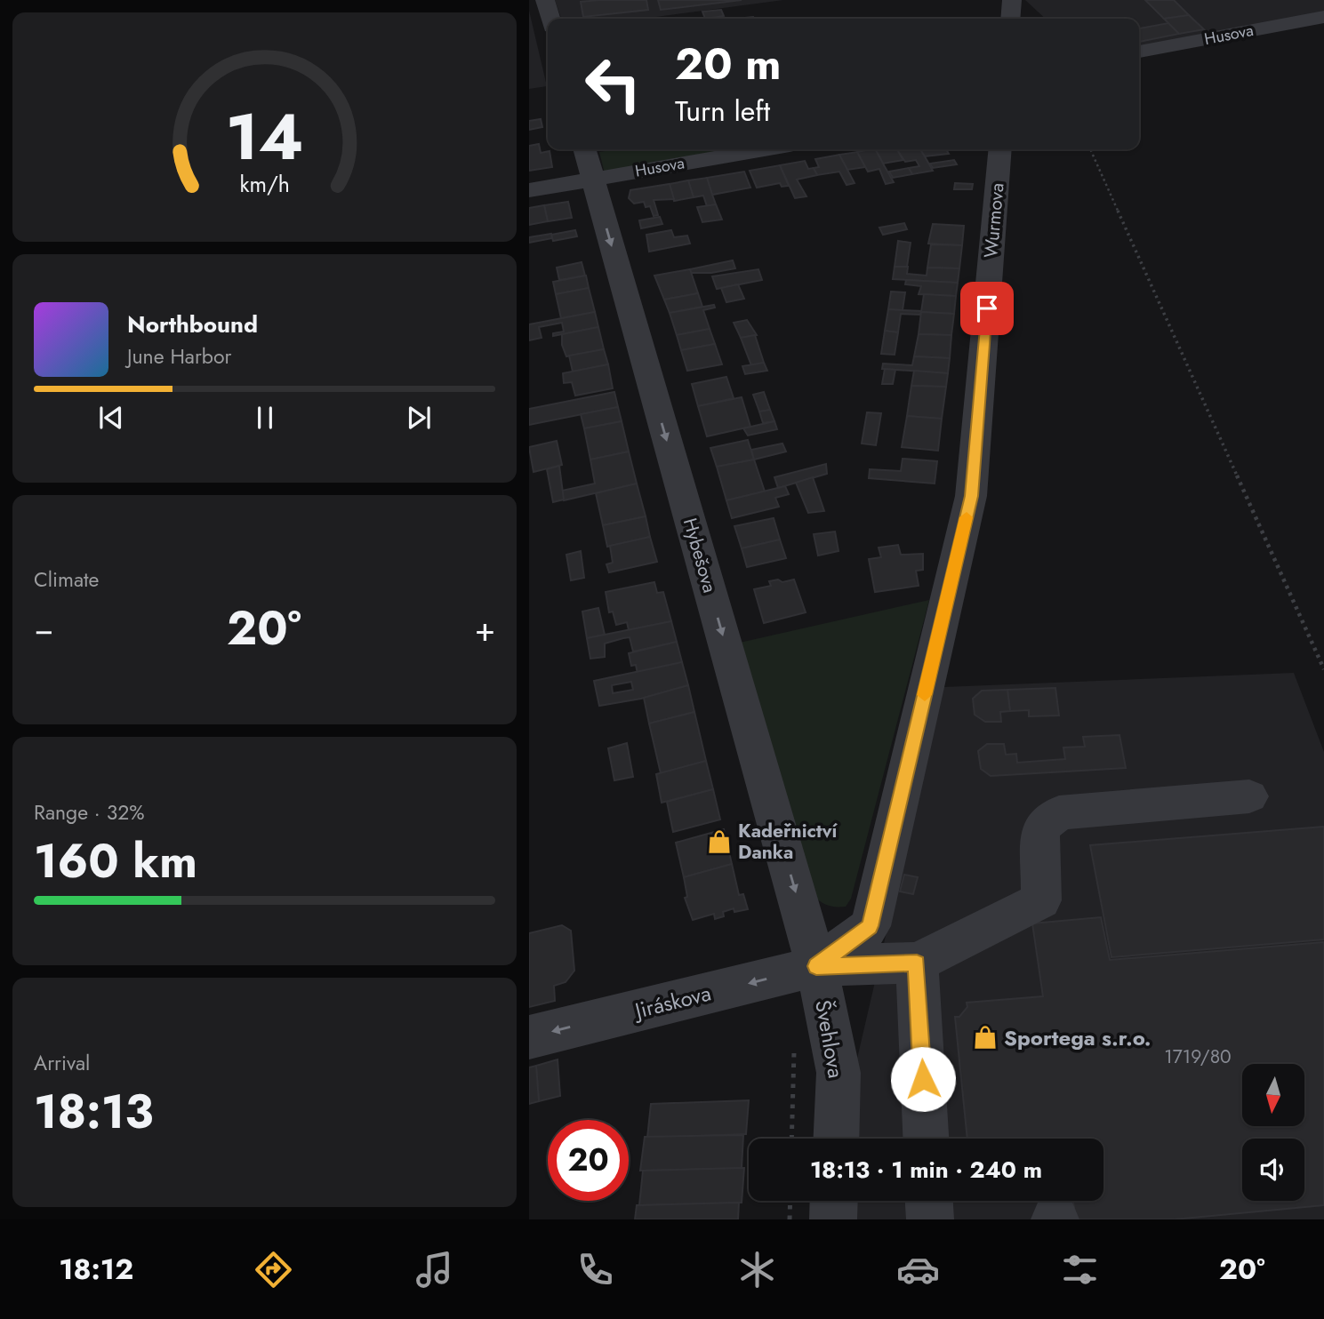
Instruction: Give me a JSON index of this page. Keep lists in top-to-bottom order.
{
  "streets": {
    "street": [
      "Husova",
      "Wurmova",
      "Hybešova",
      "Jiráskova",
      "Švehlova"
    ]
  },
  "crossings": [
    ["Husova", "Hybešova"],
    ["Wurmova", "Hybešova"],
    ["Wurmova", "Jiráskova"],
    ["Wurmova", "Švehlova"],
    ["Hybešova", "Jiráskova"],
    ["Hybešova", "Švehlova"],
    ["Jiráskova", "Švehlova"]
  ],
  "one_way": ["Hybešova", "Jiráskova"],
  "places": {
    "shop": ["Kadeřnictví Danka", "Sportega s.r.o."]
  },
  "house_numbers": ["1719/80"],
  "north": "bottom",
  "page": {
    "turn": ["20 m", "Turn left"],
    "song": ["Northbound", "June Harbor"],
    "tile": [
      "Climate",
      ["Range · 32%", "160 km"],
      ["Arrival", "18:13"]
    ],
    "heat": ["−", "20°", "+"],
    "limit": "20",
    "trip": "18:13 · 1 min · 240 m",
    "tabs": ["18:12", "20°"],
    "gauge": ["14", "km/h"]
  }
}
